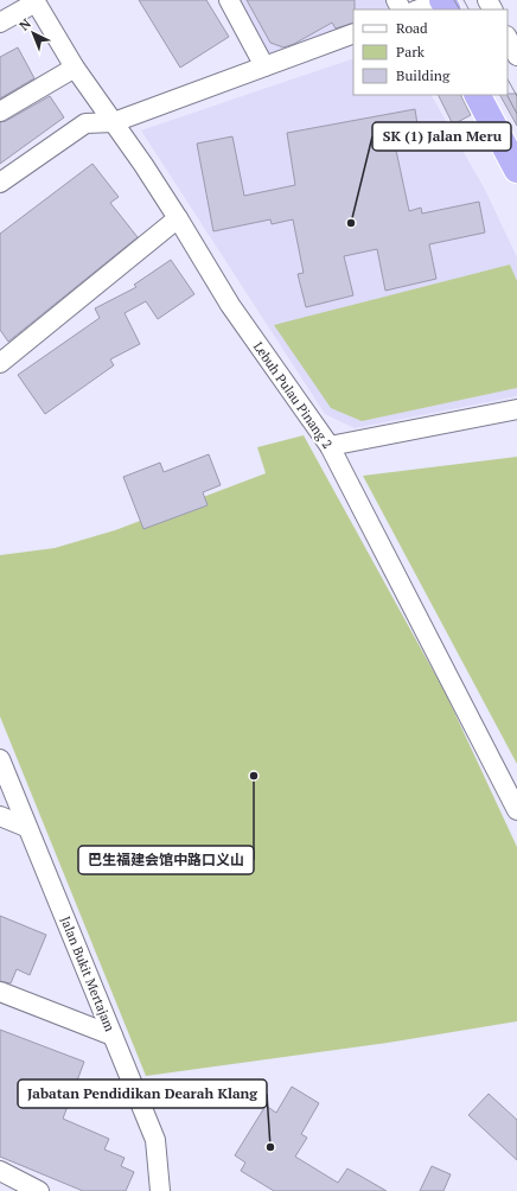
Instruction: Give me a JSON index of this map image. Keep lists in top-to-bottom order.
{
  "streets": {
    "street": ["Lebuh Pulau Pinang 2", "Jalan Bukit Mertajam"]
  },
  "places": ["SK (1) Jalan Meru", "巴生福建会馆中路口义山", "Jabatan Pendidikan Dearah Klang"],
  "legend": ["Road", "Park", "Building"],
  "north": "top left"
}
